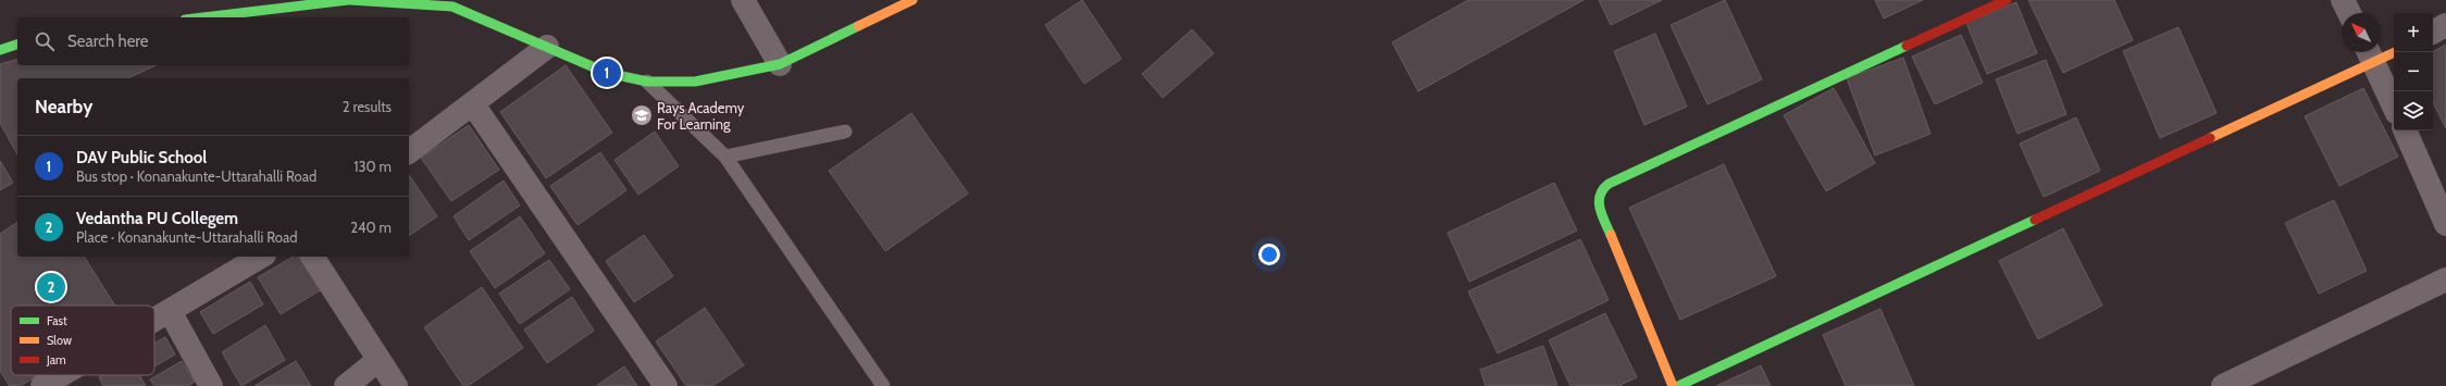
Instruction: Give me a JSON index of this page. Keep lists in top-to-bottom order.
{
  "places": {
    "school or university": ["Rays Academy For Learning"]
  },
  "legend": ["Fast", "Slow", "Jam"],
  "north": "top left",
  "page": {
    "map_buttons": ["+", "−"],
    "search": "Search here",
    "pins": ["1", "2"],
    "heading": ["Nearby", "2 results"],
    "list": [
      {
        "mark": "1",
        "name": "DAV Public School",
        "note": "Bus stop · Konanakunte-Uttarahalli Road",
        "value": "130 m"
      },
      {
        "mark": "2",
        "name": "Vedantha PU Collegem",
        "note": "Place · Konanakunte-Uttarahalli Road",
        "value": "240 m"
      }
    ]
  }
}
